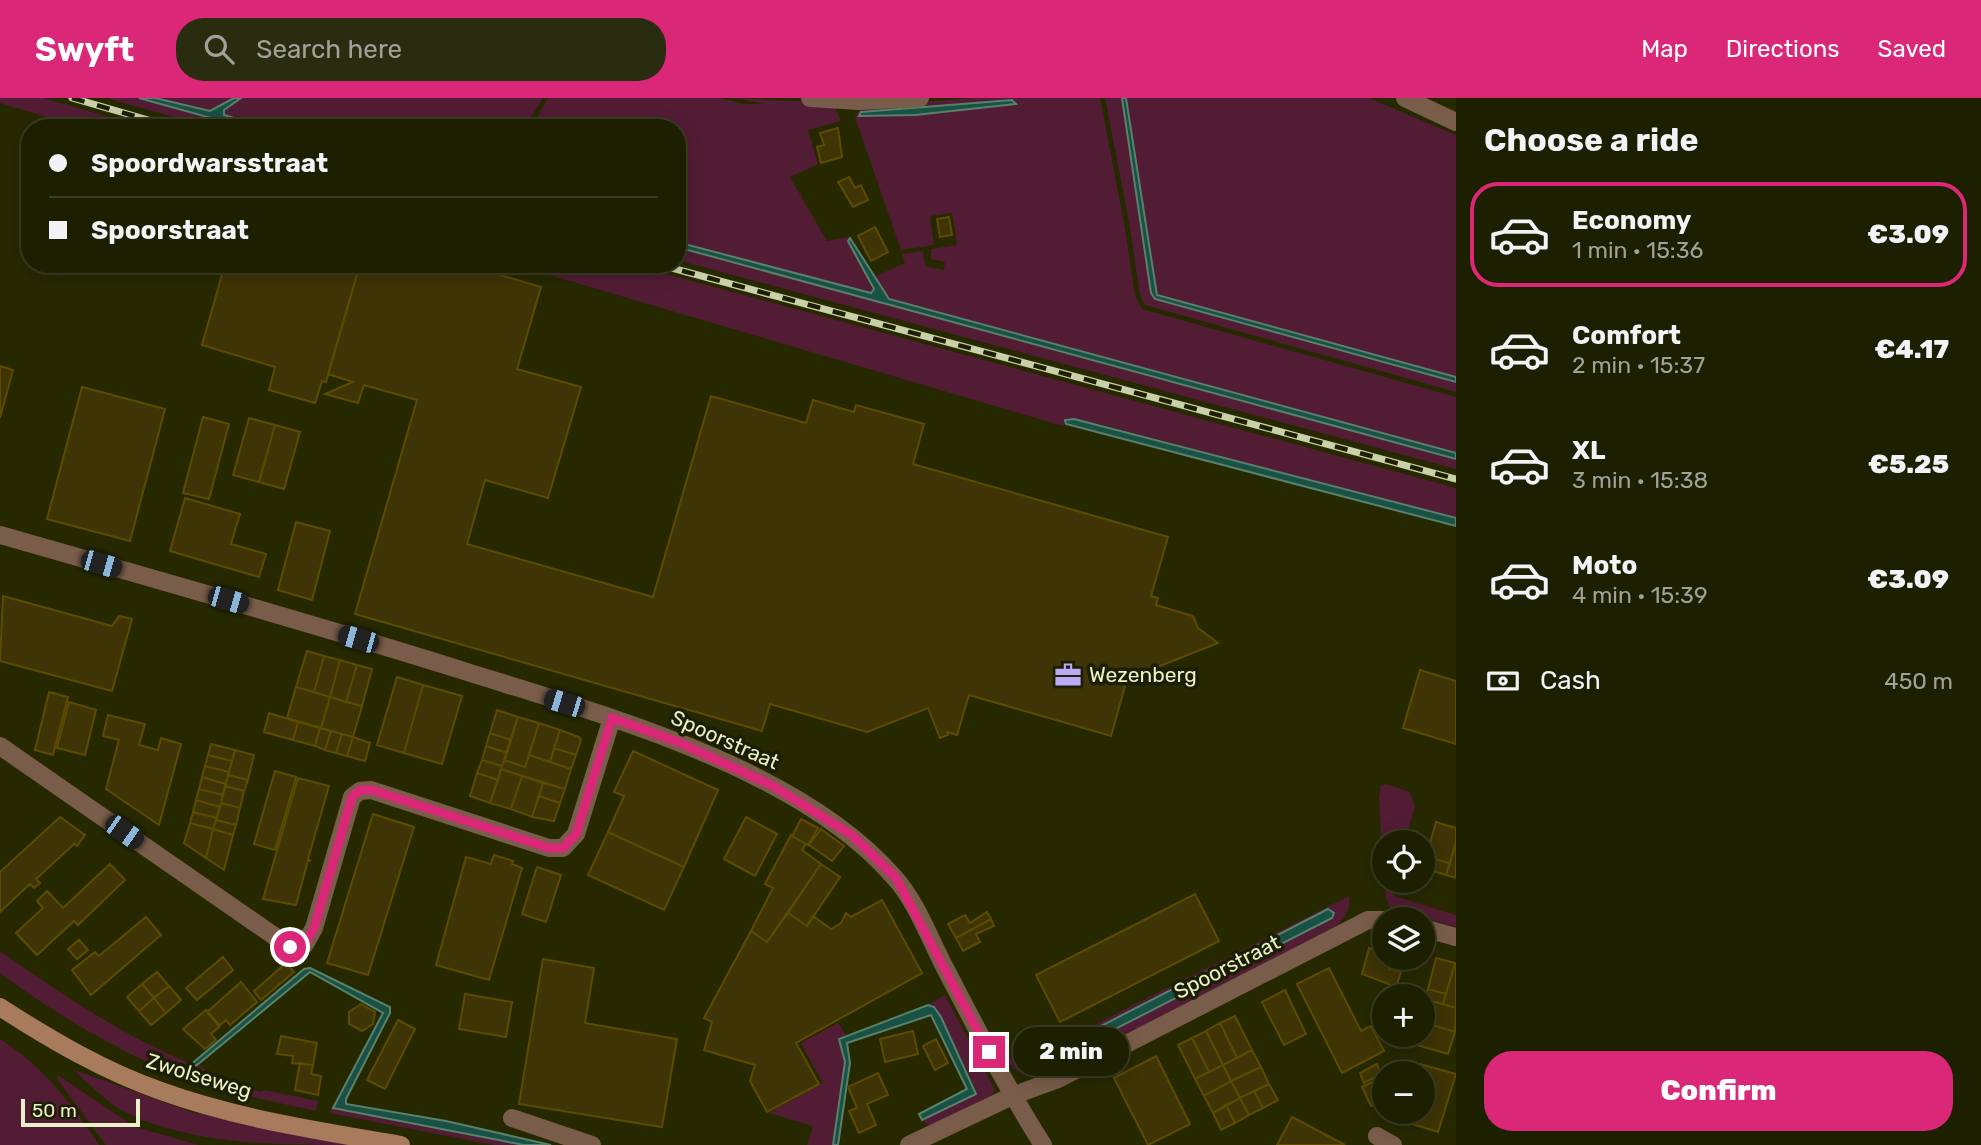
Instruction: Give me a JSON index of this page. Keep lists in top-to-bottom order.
{
  "streets": {
    "main road": ["Zwolseweg"],
    "street": ["Spoorstraat"]
  },
  "places": {
    "office": ["Wezenberg"]
  },
  "scale_bar": "50 m",
  "page": {
    "header": "Swyft",
    "search": "Search here",
    "nav": ["Map", "Directions", "Saved"],
    "heading": "Choose a ride",
    "banner": ["Spoordwarsstraat", "Spoorstraat"],
    "list": [
      {
        "name": "Economy",
        "note": "1 min · 15:36",
        "value": "€3.09"
      },
      {
        "name": "Comfort",
        "note": "2 min · 15:37",
        "value": "€4.17"
      },
      {
        "name": "XL",
        "note": "3 min · 15:38",
        "value": "€5.25"
      },
      {
        "name": "Moto",
        "note": "4 min · 15:39",
        "value": "€3.09"
      }
    ],
    "pay": ["Cash", "450 m"],
    "map_buttons": ["+", "−"],
    "bubble": "2 min",
    "buttons": "Confirm",
    "scale": "50 m"
  }
}
